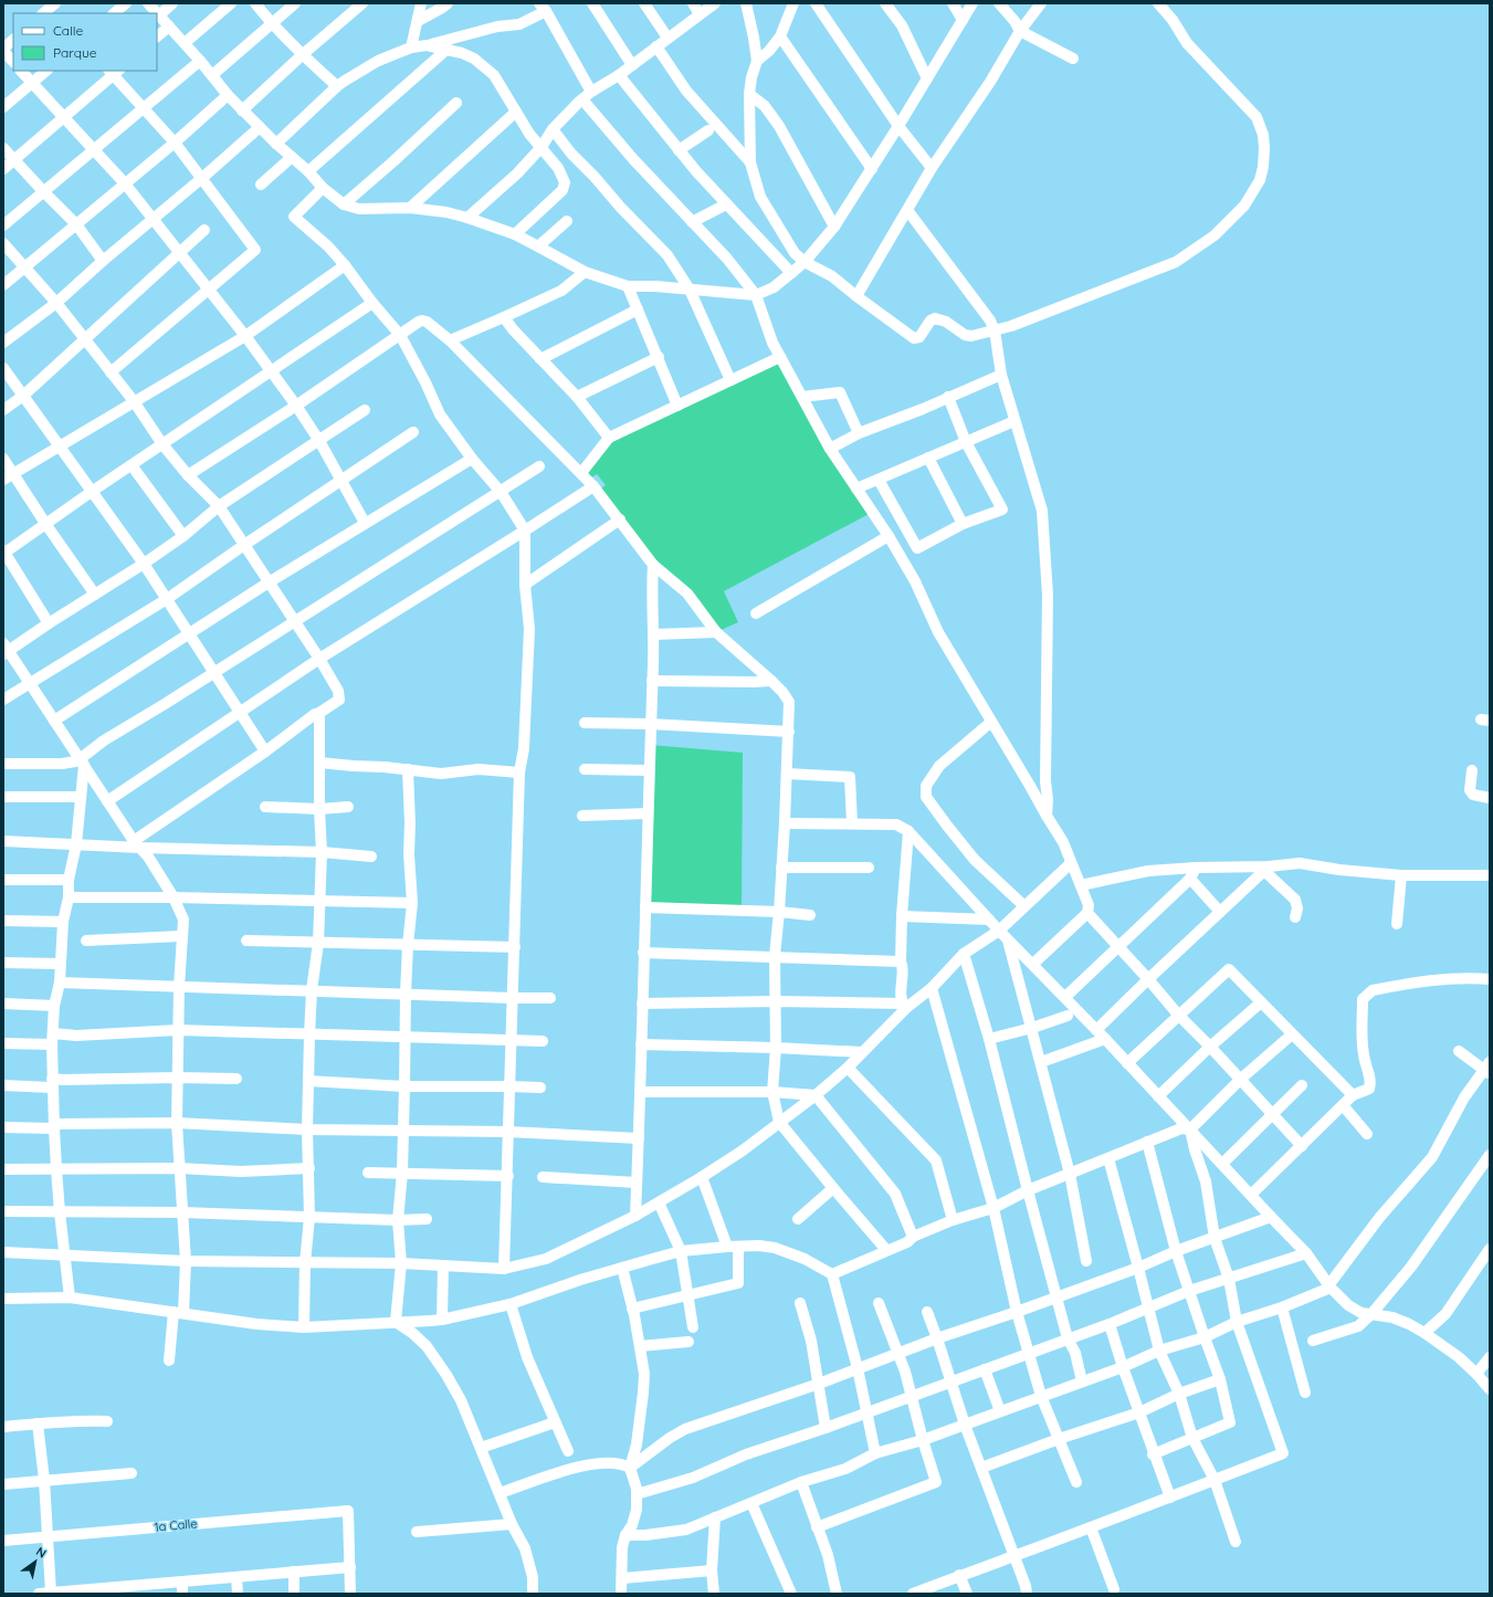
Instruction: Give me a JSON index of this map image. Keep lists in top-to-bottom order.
{
  "streets": {
    "street": ["1a Calle"]
  },
  "legend": ["Calle", "Parque"],
  "north": "top right"
}
